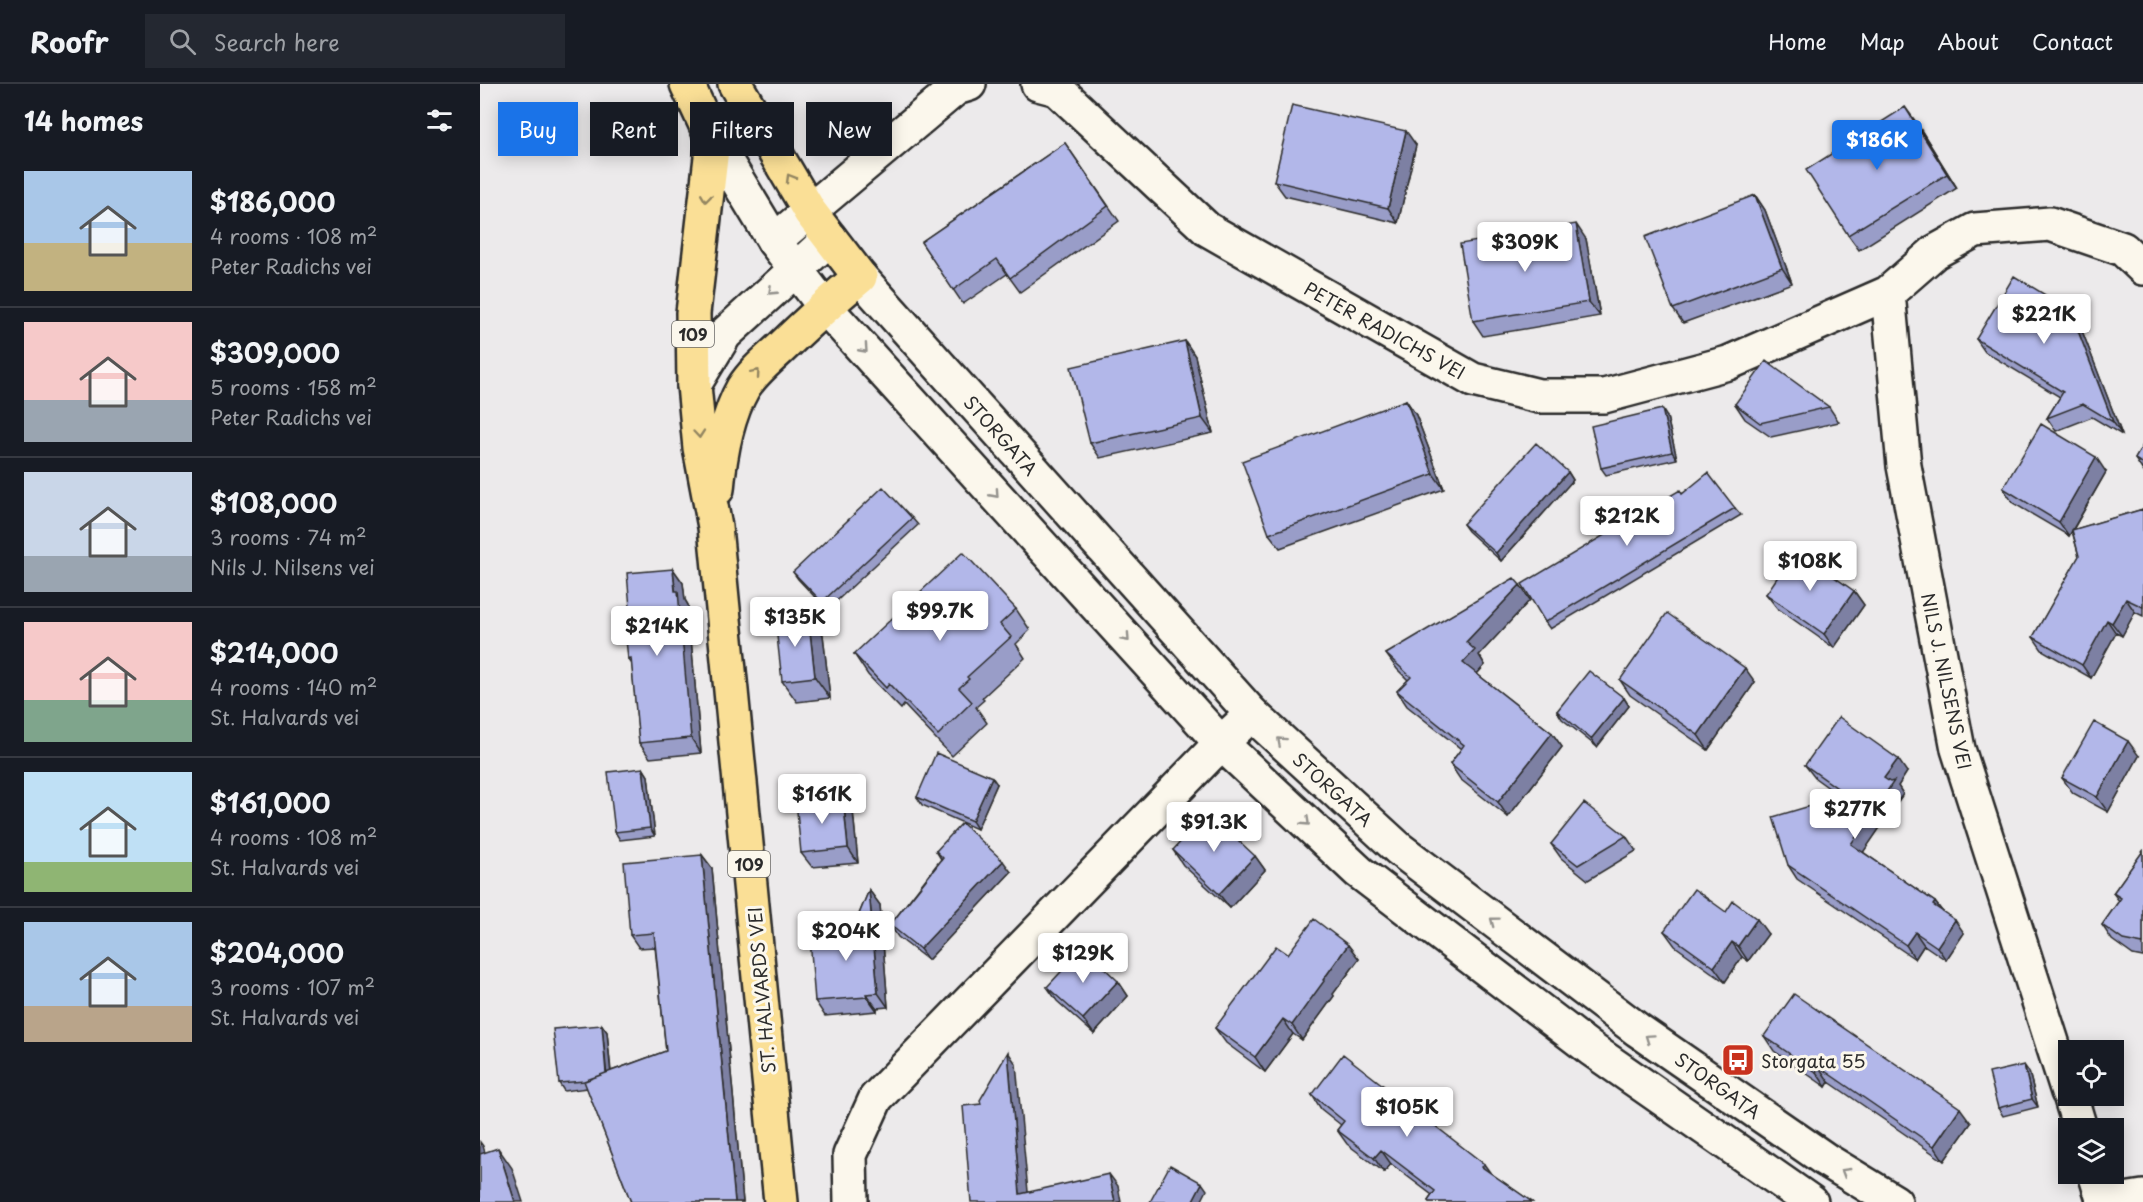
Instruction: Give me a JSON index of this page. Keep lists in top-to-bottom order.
{
  "streets": {
    "main road": ["109", "ST. HALVARDS VEI"],
    "street": ["PETER RADICHS VEI", "STORGATA", "NILS J. NILSENS VEI"]
  },
  "crossings": [
    ["PETER RADICHS VEI", "NILS J. NILSENS VEI"],
    ["STORGATA", "ST. HALVARDS VEI"]
  ],
  "places": {
    "bus stop": ["Storgata 55"]
  },
  "page": {
    "header": "Roofr",
    "search": "Search here",
    "nav": [
      "Home",
      "Map",
      "About",
      "Contact"
    ],
    "heading": "14 homes",
    "chip": [
      "Buy",
      "Rent",
      "Filters",
      "New"
    ],
    "price": [
      "$186K",
      "$309K",
      "$221K",
      "$212K",
      "$108K",
      "$99.7K",
      "$135K",
      "$214K",
      "$161K",
      "$277K",
      "$91.3K",
      "$204K",
      "$129K",
      "$105K"
    ],
    "list": [
      {
        "name": "$186,000",
        "note": "4 rooms · 108 m² · Peter Radichs vei"
      },
      {
        "name": "$309,000",
        "note": "5 rooms · 158 m² · Peter Radichs vei"
      },
      {
        "name": "$108,000",
        "note": "3 rooms · 74 m² · Nils J. Nilsens vei"
      },
      {
        "name": "$214,000",
        "note": "4 rooms · 140 m² · St. Halvards vei"
      },
      {
        "name": "$161,000",
        "note": "4 rooms · 108 m² · St. Halvards vei"
      },
      {
        "name": "$204,000",
        "note": "3 rooms · 107 m² · St. Halvards vei"
      }
    ]
  }
}
